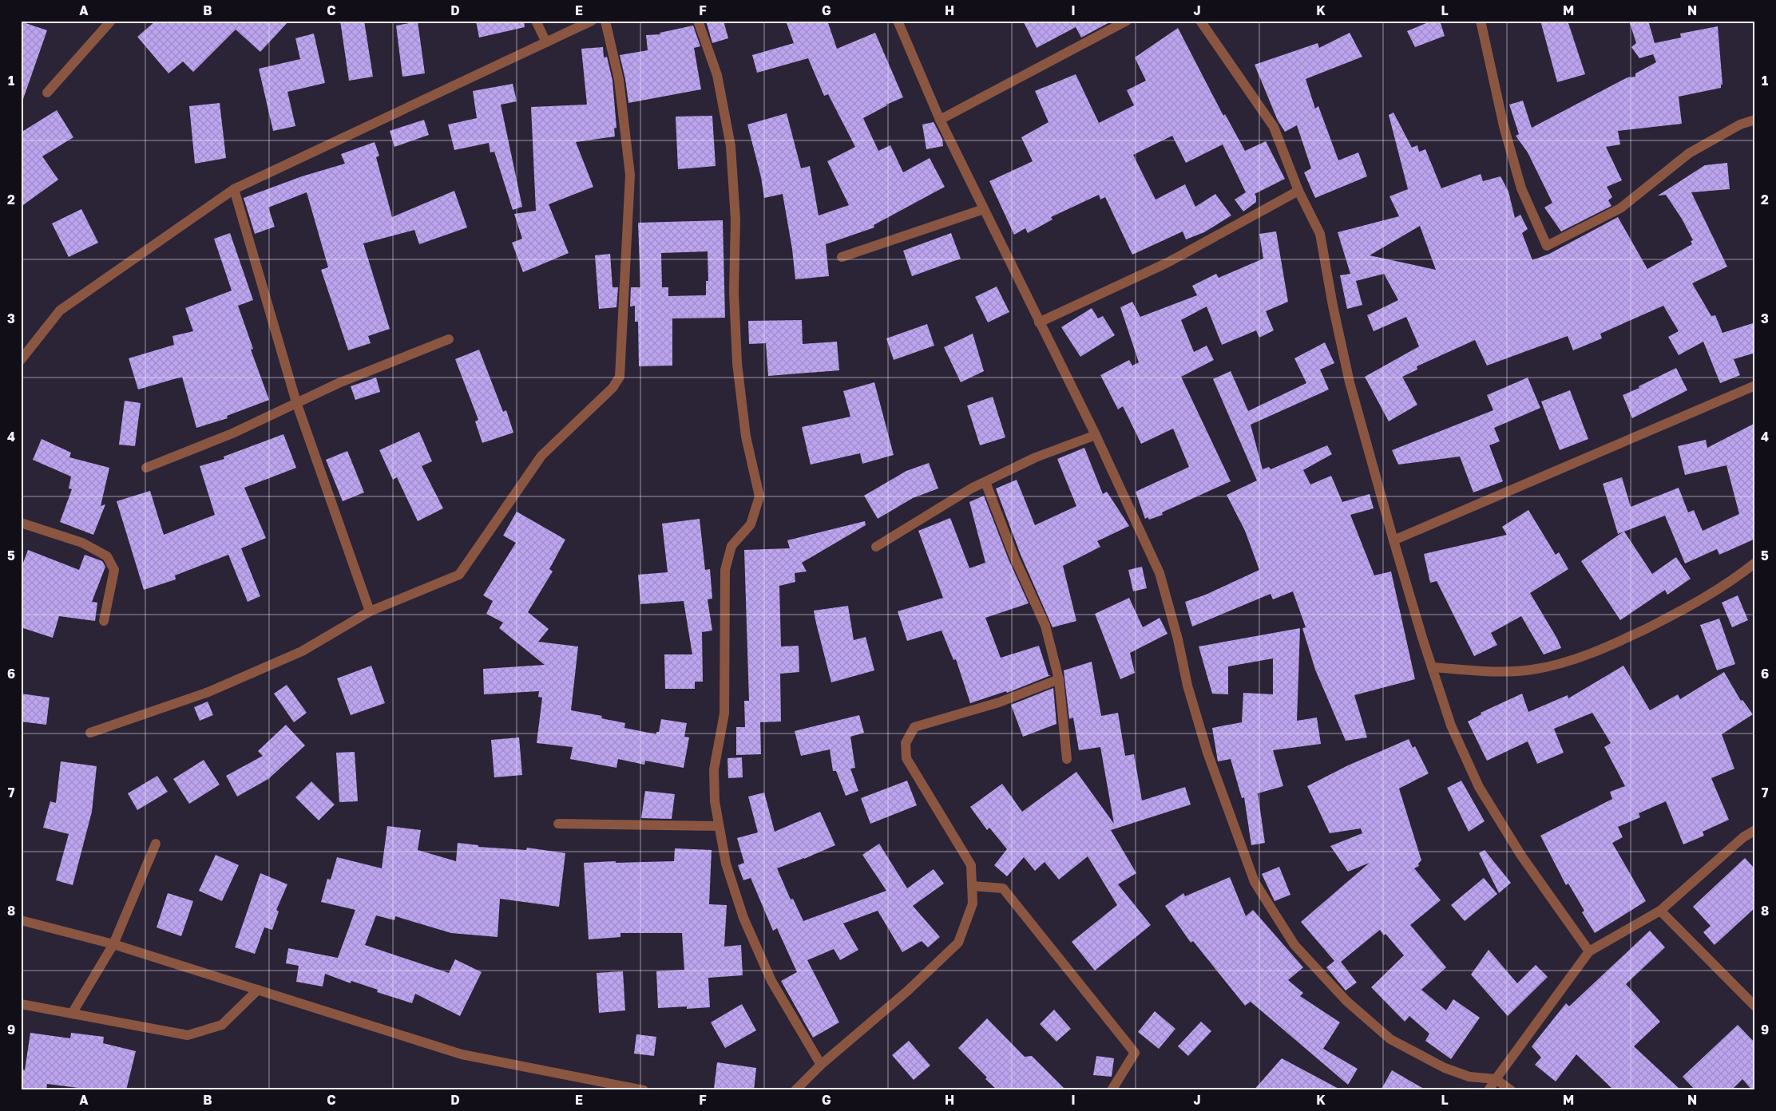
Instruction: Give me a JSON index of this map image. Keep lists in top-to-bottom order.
{
  "grid": {
    "columns": [
      "A",
      "B",
      "C",
      "D",
      "E",
      "F",
      "G",
      "H",
      "I",
      "J",
      "K",
      "L",
      "M",
      "N"
    ],
    "rows": [
      "1",
      "2",
      "3",
      "4",
      "5",
      "6",
      "7",
      "8",
      "9"
    ]
  }
}
